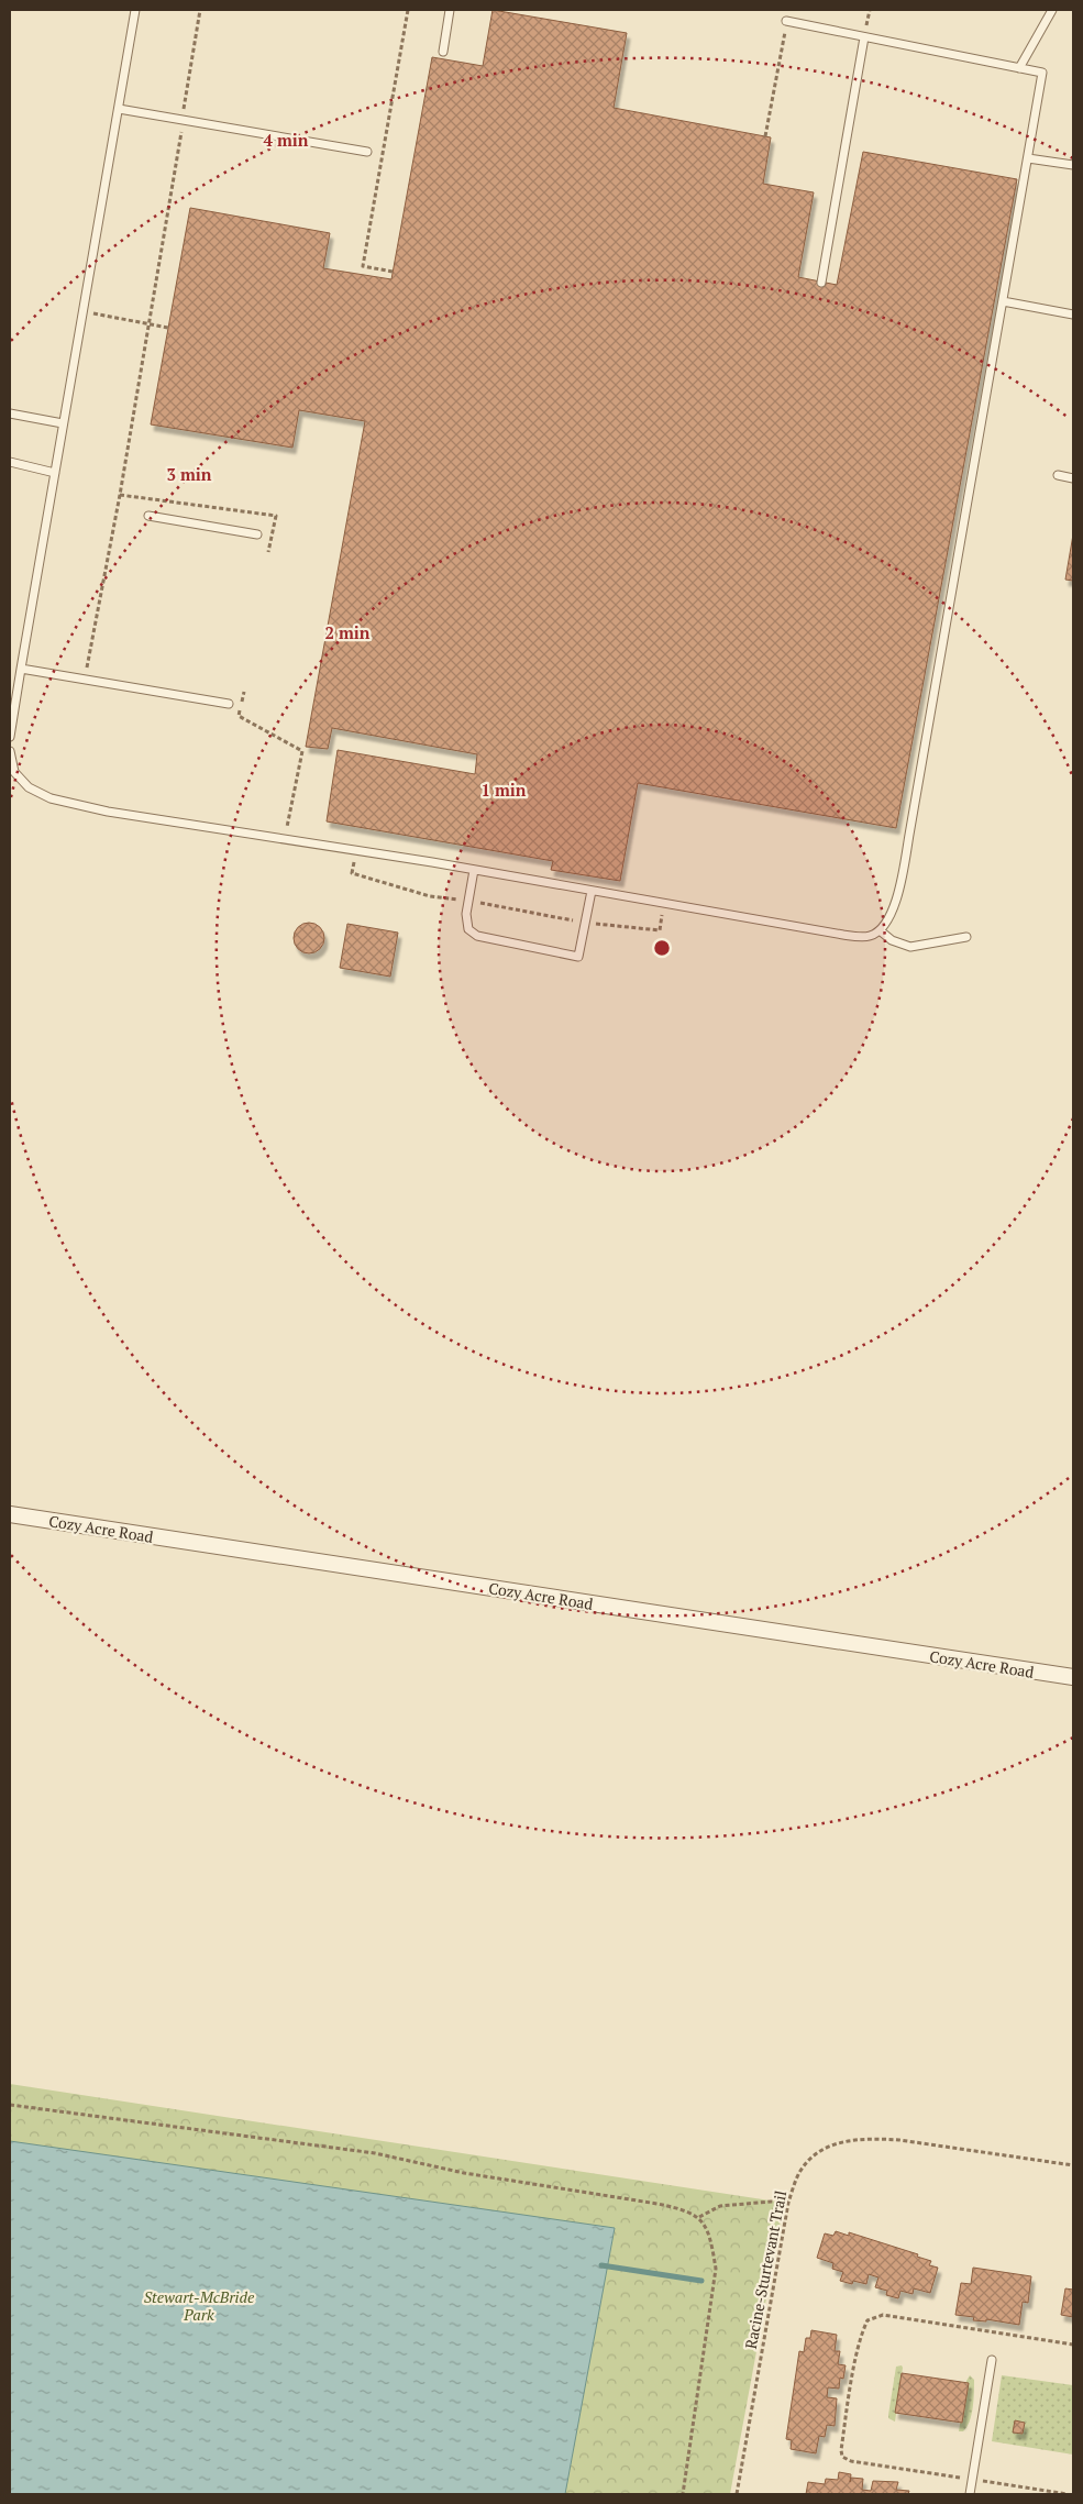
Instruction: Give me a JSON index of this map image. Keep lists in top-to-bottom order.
{
  "streets": {
    "street": ["Cozy Acre Road"],
    "path": ["Racine-Sturtevant Trail"]
  },
  "parks": ["Stewart-McBride Park"],
  "rings": [
    "4 min",
    "3 min",
    "2 min",
    "1 min"
  ]
}
